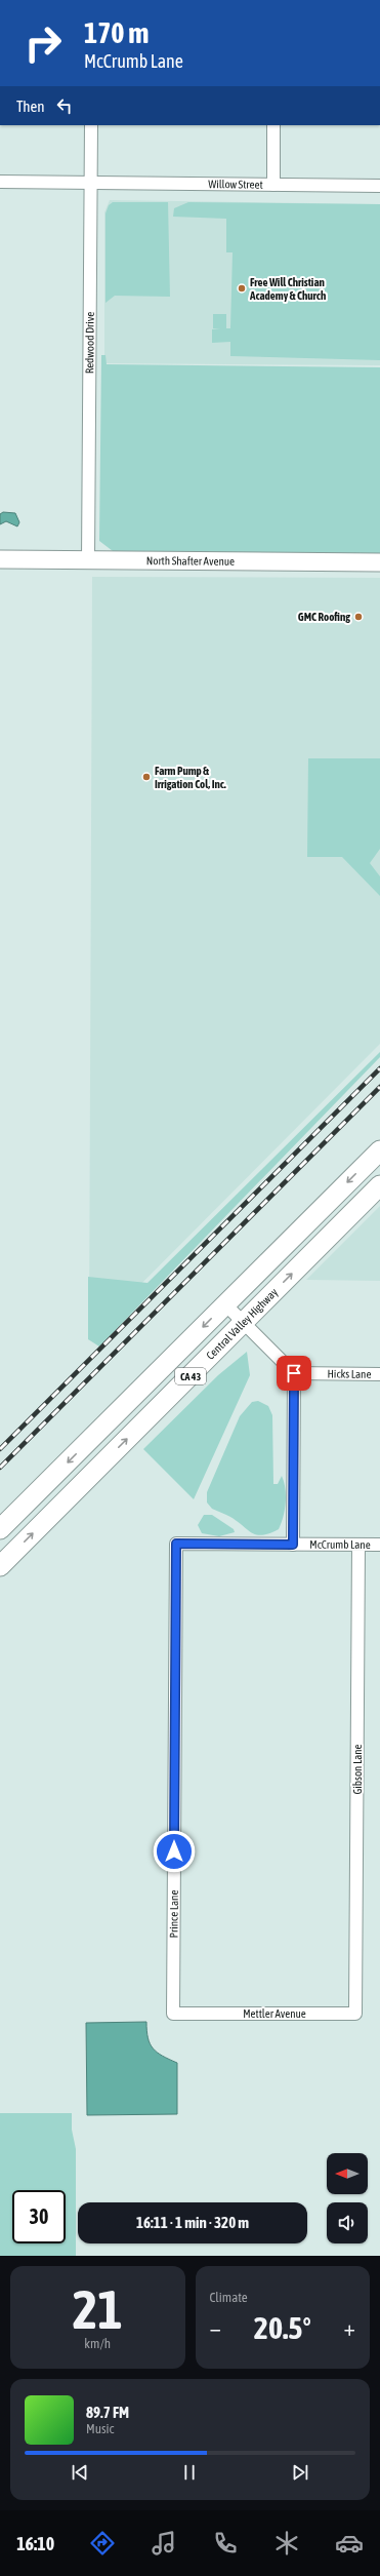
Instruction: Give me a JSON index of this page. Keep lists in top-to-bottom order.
{
  "streets": {
    "main road": ["North Shafter Avenue", "Central Valley Highway", "CA 43"],
    "street": [
      "Willow Street",
      "Redwood Drive",
      "Hicks Lane",
      "McCrumb Lane",
      "Gibson Lane",
      "Prince Lane",
      "Mettler Avenue"
    ]
  },
  "crossings": [
    ["Willow Street", "Redwood Drive"],
    ["Redwood Drive", "North Shafter Avenue"],
    ["McCrumb Lane", "Gibson Lane"],
    ["McCrumb Lane", "Prince Lane"],
    ["Gibson Lane", "Mettler Avenue"],
    ["Prince Lane", "Mettler Avenue"]
  ],
  "places": ["Free Will Christian Academy & Church", "GMC Roofing", "Farm Pump & Irrigation Col, Inc."],
  "north": "left",
  "page": {
    "turn": ["170 m", "McCrumb Lane"],
    "then": "Then",
    "limit": "30",
    "trip": "16:11 · 1 min · 320 m",
    "tile": [
      ["21", "km/h"],
      "Climate"
    ],
    "heat": ["−", "20.5°", "+"],
    "song": ["89.7 FM", "Music"],
    "tabs": "16:10"
  }
}
